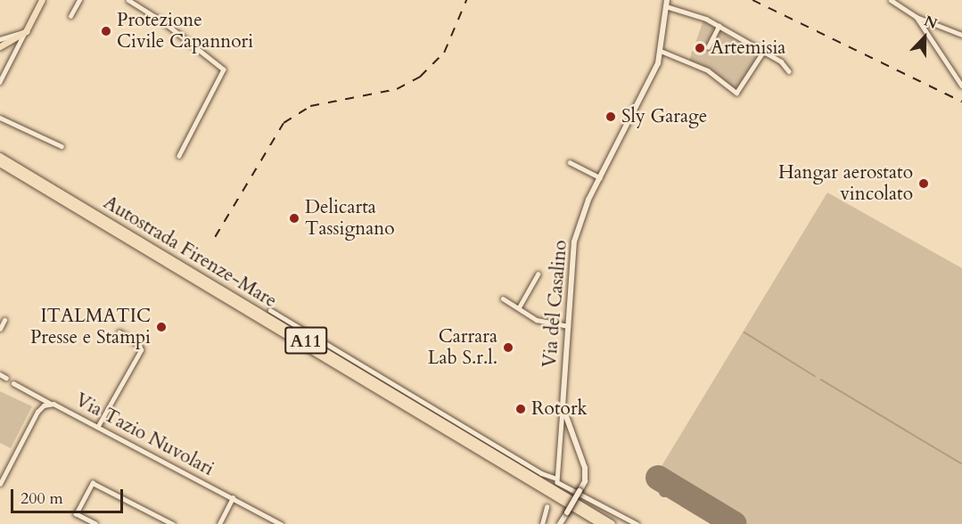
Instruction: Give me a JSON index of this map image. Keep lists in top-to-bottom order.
{
  "streets": {
    "highway": ["Autostrada Firenze-Mare", "A11"],
    "street": ["Via del Casalino", "Via Tazio Nuvolari"]
  },
  "places": [
    "Protezione Civile Capannori",
    "Artemisia",
    "Sly Garage",
    "Hangar aerostato vincolato",
    "Delicarta Tassignano",
    "ITALMATIC Presse e Stampi",
    "Carrara Lab S.r.l.",
    "Rotork"
  ],
  "scale_bar": "200 m",
  "north": "top"
}
